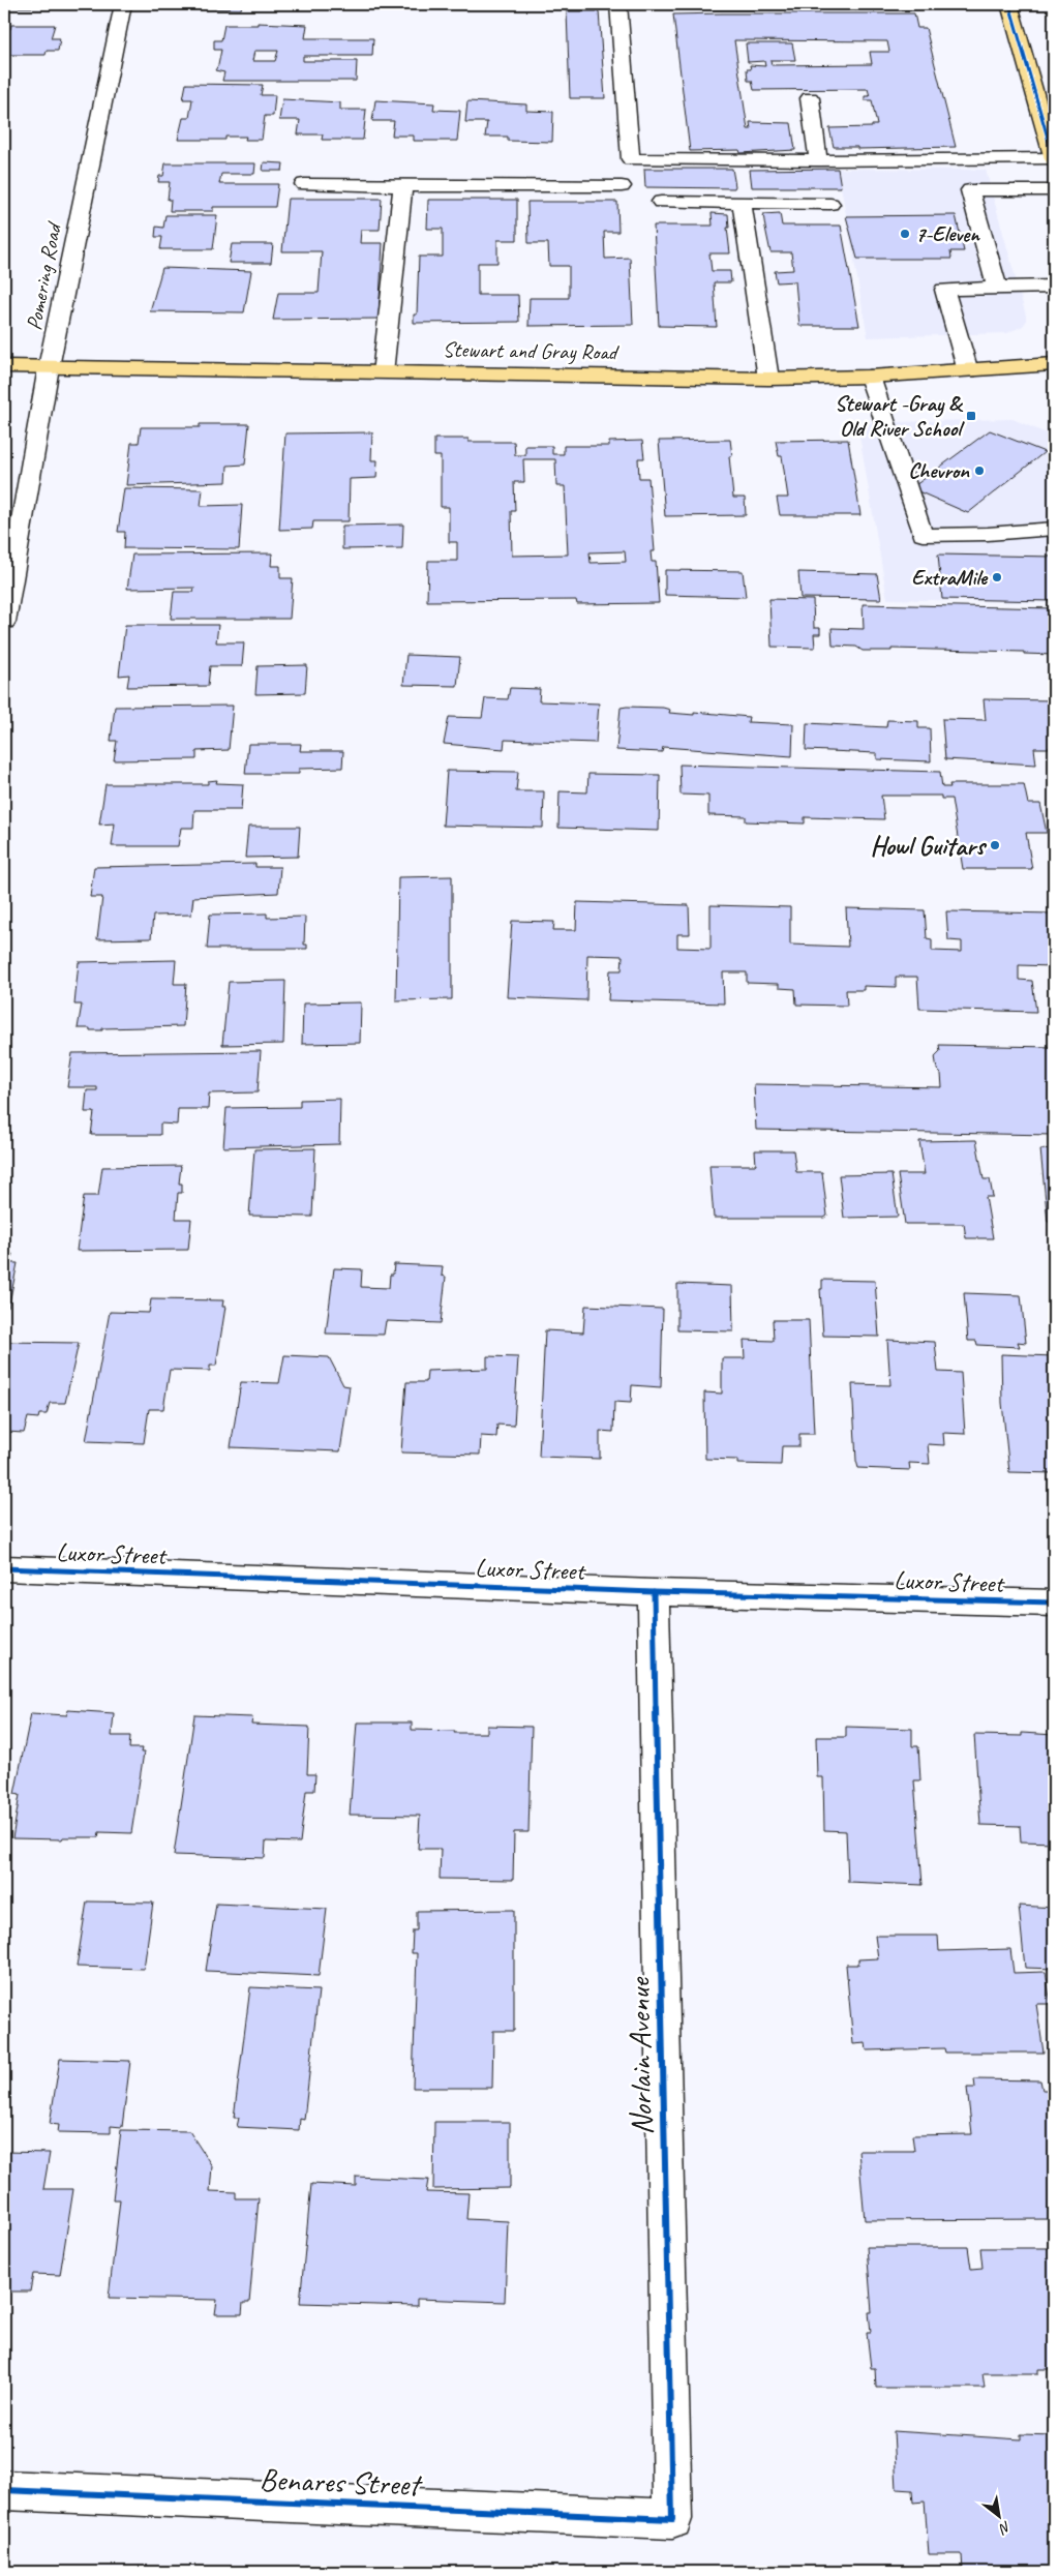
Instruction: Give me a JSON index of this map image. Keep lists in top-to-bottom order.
{
  "streets": {
    "main road": ["Stewart and Gray Road"],
    "street": [
      "Pomering Road",
      "Luxor Street",
      "Norlain Avenue",
      "Benares Street"
    ]
  },
  "crossings": [
    ["Pomering Road", "Stewart and Gray Road"],
    ["Luxor Street", "Norlain Avenue"],
    ["Norlain Avenue", "Benares Street"]
  ],
  "places": {
    "other": [
      "7-Eleven",
      "Chevron",
      "ExtraMile",
      "Howl Guitars"
    ],
    "transit": ["Stewart -Gray & Old River School"]
  },
  "north": "bottom right"
}
